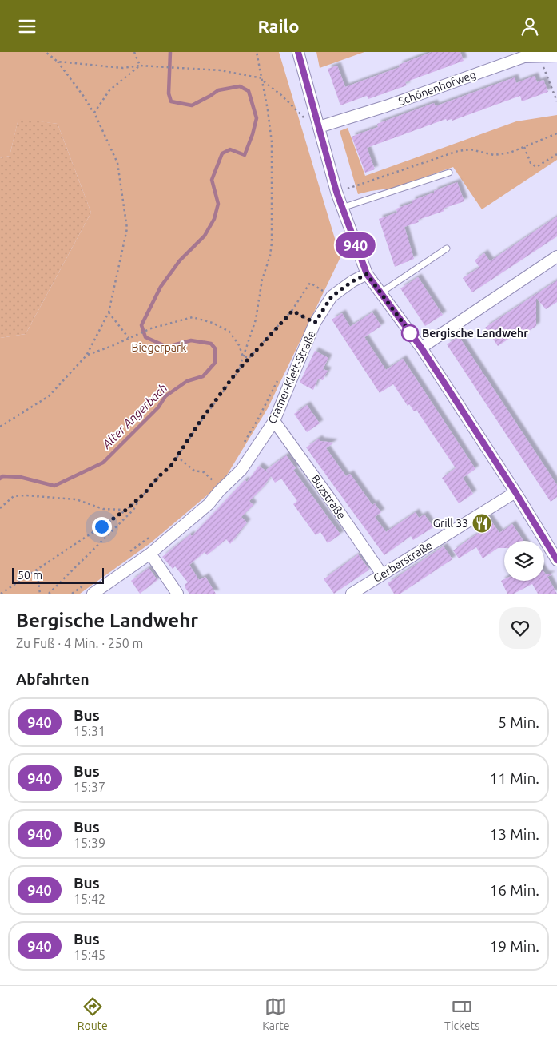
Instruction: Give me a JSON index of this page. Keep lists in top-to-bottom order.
{
  "streets": {
    "street": [
      "Schönenhofweg",
      "Cramer-Klett-Straße",
      "Buzstraße",
      "Gerberstraße"
    ]
  },
  "crossings": [
    ["Cramer-Klett-Straße", "Buzstraße"],
    ["Buzstraße", "Gerberstraße"]
  ],
  "water": ["Alter Angerbach"],
  "parks": ["Biegerpark"],
  "places": {
    "other": ["Bergische Landwehr"],
    "restaurant": ["Grill 33"]
  },
  "lines": ["bus line 940"],
  "scale_bar": "50 m",
  "page": {
    "header": "Railo",
    "on_map": "940",
    "scale": "50 m",
    "heading": [
      ["Bergische Landwehr", "Zu Fuß · 4 Min. · 250 m"],
      "Abfahrten"
    ],
    "list": [
      {
        "mark": "940",
        "name": "Bus",
        "note": "15:31",
        "value": "5 Min."
      },
      {
        "mark": "940",
        "name": "Bus",
        "note": "15:37",
        "value": "11 Min."
      },
      {
        "mark": "940",
        "name": "Bus",
        "note": "15:39",
        "value": "13 Min."
      },
      {
        "mark": "940",
        "name": "Bus",
        "note": "15:42",
        "value": "16 Min."
      },
      {
        "mark": "940",
        "name": "Bus",
        "note": "15:45",
        "value": "19 Min."
      }
    ],
    "tabs": ["Route", "Karte", "Tickets"]
  }
}
